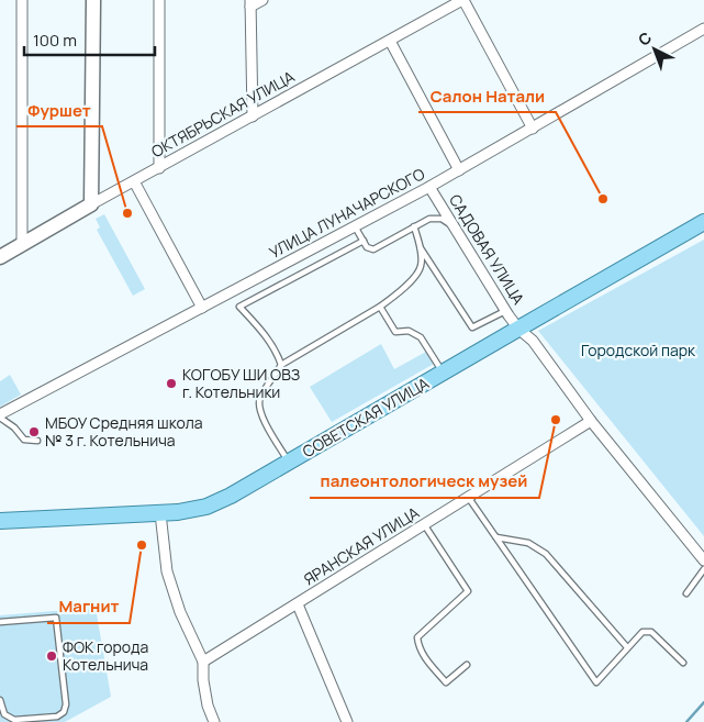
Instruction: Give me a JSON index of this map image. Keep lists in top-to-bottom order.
{
  "streets": {
    "main road": ["СОВЕТСКАЯ УЛИЦА"],
    "street": [
      "ОКТЯБРЬСКАЯ УЛИЦА",
      "УЛИЦА ЛУНАЧАРСКОГО",
      "САДОВАЯ УЛИЦА",
      "ЯРАНСКАЯ УЛИЦА"
    ]
  },
  "crossings": [
    ["ОКТЯБРЬСКАЯ УЛИЦА", "САДОВАЯ УЛИЦА"],
    ["УЛИЦА ЛУНАЧАРСКОГО", "САДОВАЯ УЛИЦА"],
    ["САДОВАЯ УЛИЦА", "СОВЕТСКАЯ УЛИЦА"],
    ["САДОВАЯ УЛИЦА", "ЯРАНСКАЯ УЛИЦА"]
  ],
  "parks": ["Городской парк"],
  "places": [
    "Салон Натали",
    "Фуршет",
    "КОГОБУ ШИ ОВЗ г. Котельники",
    "палеонтологическ музей",
    "МБОУ Средняя школа № 3 г. Котельнича",
    "Магнит",
    "ФОК города Котельнича"
  ],
  "scale_bar": "100 m",
  "north": "top left"
}
